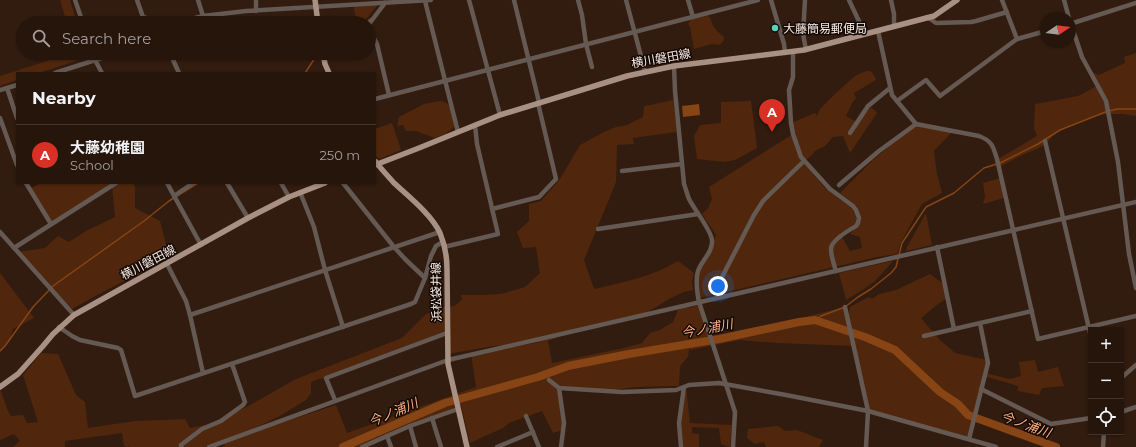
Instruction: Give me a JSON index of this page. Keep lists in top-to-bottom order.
{
  "streets": {
    "main road": ["横川磐田線", "浜松袋井線"]
  },
  "crossings": [
    ["横川磐田線", "浜松袋井線"]
  ],
  "water": ["今ノ浦川"],
  "places": ["大藤簡易郵便局"],
  "north": "right",
  "page": {
    "search": "Search here",
    "heading": "Nearby",
    "pins": "A",
    "list": [
      {
        "mark": "A",
        "name": "大藤幼稚園",
        "note": "School",
        "value": "250 m"
      }
    ],
    "map_buttons": ["+", "−"]
  }
}
